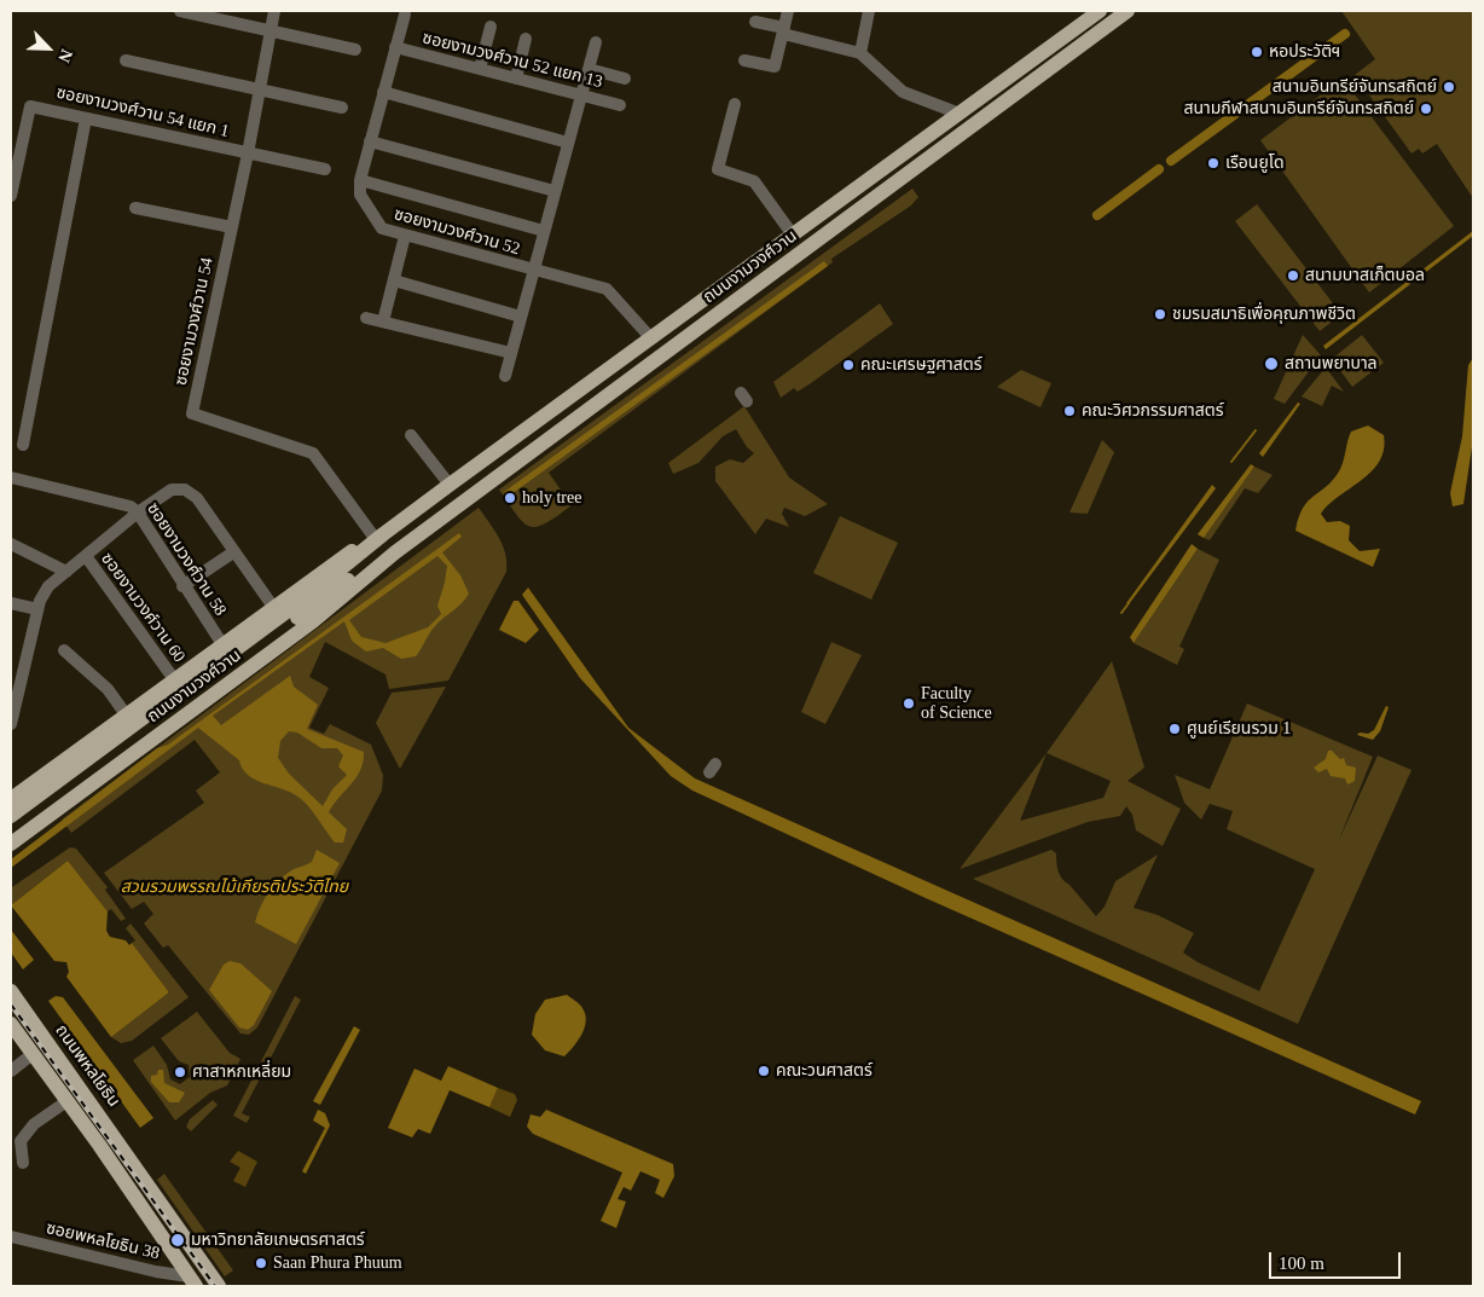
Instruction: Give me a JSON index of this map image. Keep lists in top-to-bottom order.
{
  "streets": {
    "main road": ["ถนนงามวงศ์วาน", "ถนนพหลโยธิน"],
    "street": [
      "ซอยงามวงศ์วาน 52 แยก 13",
      "ซอยงามวงศ์วาน 54 แยก 1",
      "ซอยงามวงศ์วาน 52",
      "ซอยงามวงศ์วาน 54",
      "ซอยงามวงศ์วาน 58",
      "ซอยงามวงศ์วาน 60",
      "ซอยพหลโยธิน 38"
    ]
  },
  "crossings": [
    ["ซอยงามวงศ์วาน 54 แยก 1", "ซอยงามวงศ์วาน 54"],
    ["ซอยงามวงศ์วาน 52", "ถนนงามวงศ์วาน"],
    ["ถนนงามวงศ์วาน", "ซอยงามวงศ์วาน 54"],
    ["ถนนงามวงศ์วาน", "ซอยงามวงศ์วาน 58"],
    ["ถนนงามวงศ์วาน", "ซอยงามวงศ์วาน 60"]
  ],
  "parks": ["สวนรวมพรรณไม้เกียรติประวัติไทย"],
  "places": [
    "หอประวัติฯ",
    "สนามอินทรีย์จันทรสถิตย์",
    "สนามกีฬาสนามอินทรีย์จันทรสถิตย์",
    "เรือนยูโด",
    "สนามบาสเก็ตบอล",
    "ชมรมสมาธิเพื่อคุณภาพชีวิต",
    "สถานพยาบาล",
    "คณะเศรษฐศาสตร์",
    "คณะวิศวกรรมศาสตร์",
    "holy tree",
    "Faculty of Science",
    "ศูนย์เรียนรวม 1",
    "คณะวนศาสตร์",
    "ศาสาหกเหลี่ยม",
    "มหาวิทยาลัยเกษตรศาสตร์",
    "Saan Phura Phuum"
  ],
  "scale_bar": "100 m",
  "north": "bottom right"
}
